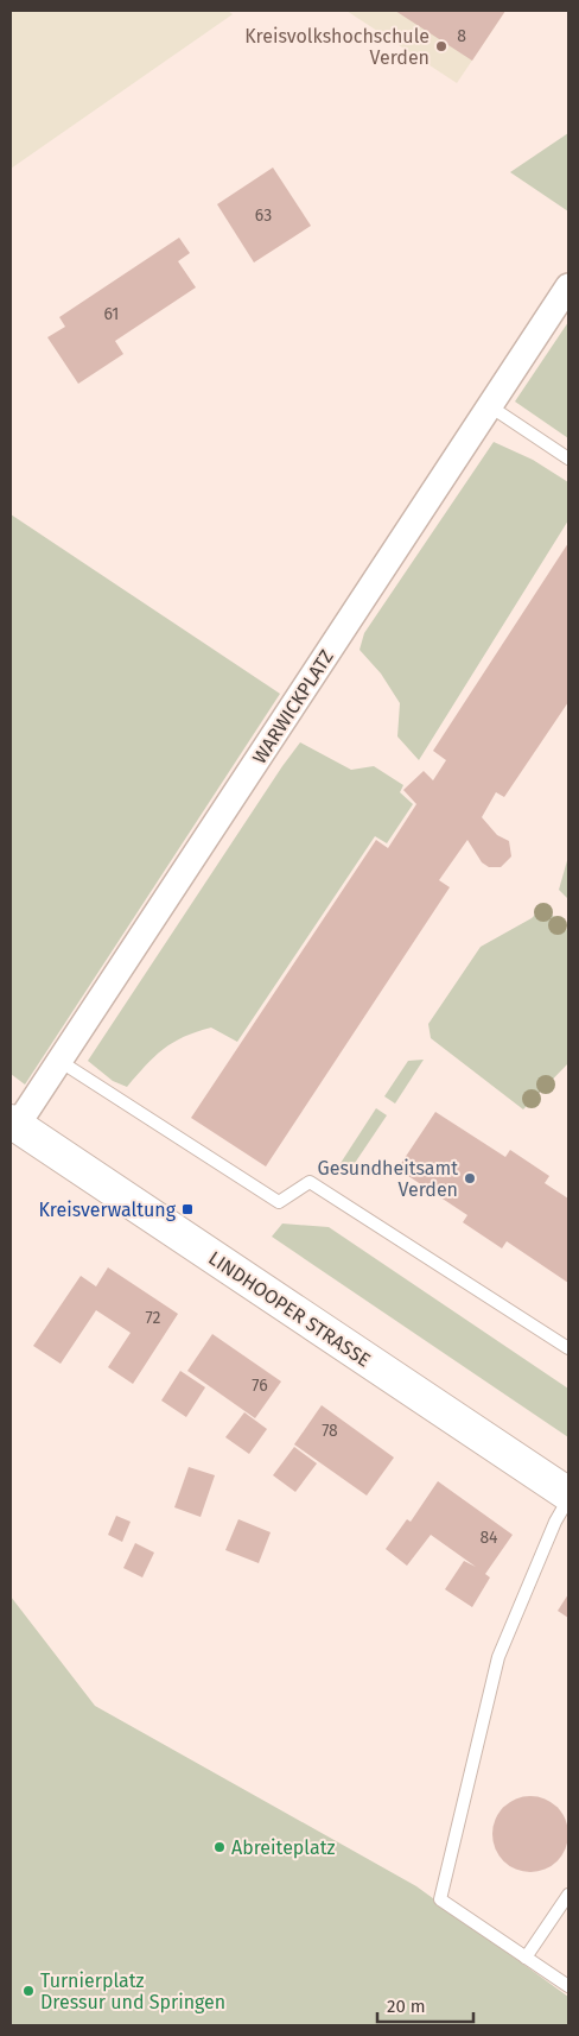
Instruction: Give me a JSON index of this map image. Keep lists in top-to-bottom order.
{
  "streets": {
    "main road": ["LINDHOOPER STRASSE"],
    "street": ["WARWICKPLATZ"]
  },
  "crossings": [
    ["WARWICKPLATZ", "LINDHOOPER STRASSE"]
  ],
  "places": {
    "other": [
      "Kreisvolkshochschule Verden",
      "Gesundheitsamt Verden",
      "Abreiteplatz",
      "Turnierplatz Dressur und Springen"
    ],
    "transit": ["Kreisverwaltung"]
  },
  "house_numbers": [
    "8",
    "63",
    "61",
    "72",
    "76",
    "78",
    "84"
  ],
  "scale_bar": "20 m"
}
